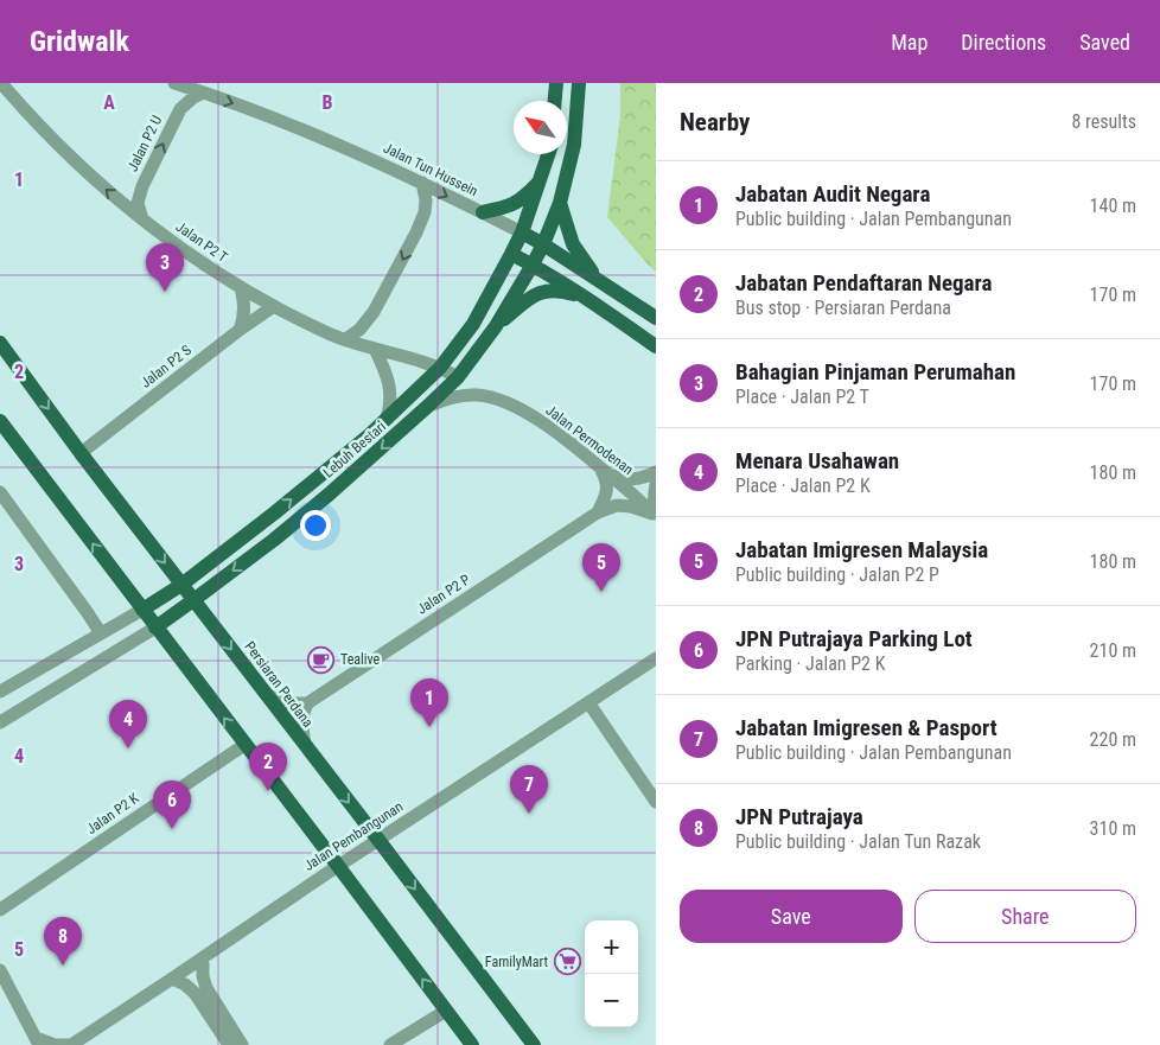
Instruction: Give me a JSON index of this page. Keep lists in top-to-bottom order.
{
  "streets": {
    "main road": ["Jalan Tun Hussein", "Lebuh Bestari", "Persiaran Perdana"],
    "street": [
      "Jalan P2 U",
      "Jalan P2 T",
      "Jalan P2 S",
      "Jalan Permodenan",
      "Jalan P2 P",
      "Jalan P2 K",
      "Jalan Pembangunan"
    ]
  },
  "crossings": [
    ["Jalan P2 U", "Jalan Tun Hussein"],
    ["Jalan P2 U", "Jalan P2 T"],
    ["Jalan Tun Hussein", "Lebuh Bestari"],
    ["Jalan P2 T", "Jalan P2 S"],
    ["Jalan P2 T", "Lebuh Bestari"],
    ["Jalan P2 S", "Persiaran Perdana"],
    ["Jalan Permodenan", "Lebuh Bestari"],
    ["Jalan Permodenan", "Jalan P2 P"],
    ["Lebuh Bestari", "Persiaran Perdana"],
    ["Persiaran Perdana", "Jalan Pembangunan"]
  ],
  "one_way": ["Jalan P2 U", "Jalan Tun Hussein"],
  "places": {
    "cafe": ["Tealive"],
    "supermarket": ["FamilyMart"]
  },
  "north": "top left",
  "page": {
    "header": "Gridwalk",
    "nav": ["Map", "Directions", "Saved"],
    "heading": ["Nearby", "8 results"],
    "list": [
      {
        "mark": "1",
        "name": "Jabatan Audit Negara",
        "note": "Public building · Jalan Pembangunan",
        "value": "140 m"
      },
      {
        "mark": "2",
        "name": "Jabatan Pendaftaran Negara",
        "note": "Bus stop · Persiaran Perdana",
        "value": "170 m"
      },
      {
        "mark": "3",
        "name": "Bahagian Pinjaman Perumahan",
        "note": "Place · Jalan P2 T",
        "value": "170 m"
      },
      {
        "mark": "4",
        "name": "Menara Usahawan",
        "note": "Place · Jalan P2 K",
        "value": "180 m"
      },
      {
        "mark": "5",
        "name": "Jabatan Imigresen Malaysia",
        "note": "Public building · Jalan P2 P",
        "value": "180 m"
      },
      {
        "mark": "6",
        "name": "JPN Putrajaya Parking Lot",
        "note": "Parking · Jalan P2 K",
        "value": "210 m"
      },
      {
        "mark": "7",
        "name": "Jabatan Imigresen & Pasport",
        "note": "Public building · Jalan Pembangunan",
        "value": "220 m"
      },
      {
        "mark": "8",
        "name": "JPN Putrajaya",
        "note": "Public building · Jalan Tun Razak",
        "value": "310 m"
      }
    ],
    "pins": [
      "3",
      "5",
      "1",
      "4",
      "2",
      "7",
      "6",
      "8"
    ],
    "buttons": ["Save", "Share"],
    "map_buttons": ["+", "−"]
  },
  "grid": {
    "columns": ["A", "B"],
    "rows": [
      "1",
      "2",
      "3",
      "4",
      "5"
    ]
  }
}
